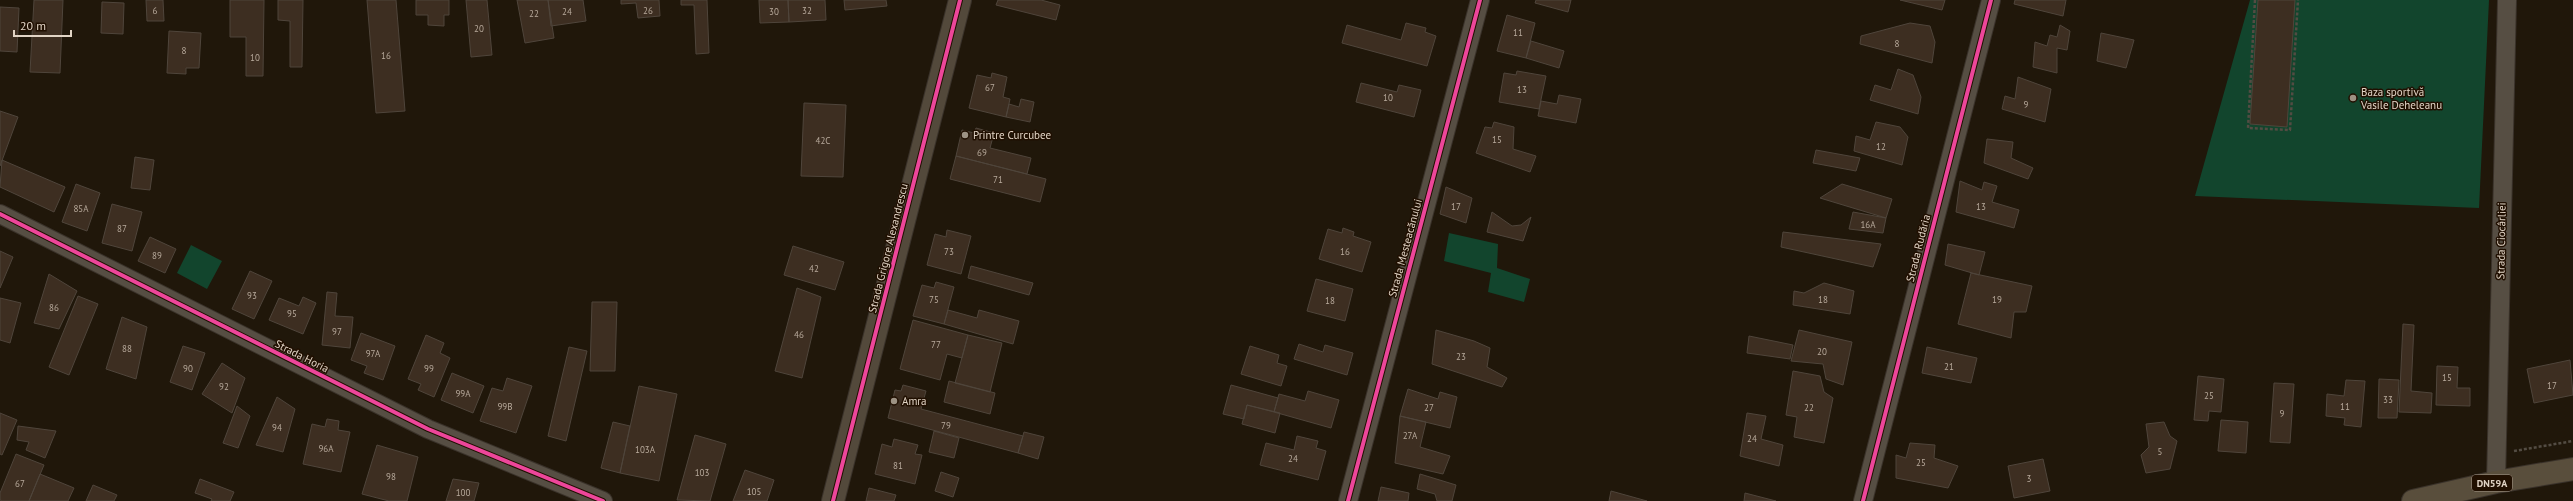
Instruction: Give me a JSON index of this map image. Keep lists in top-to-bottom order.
{
  "streets": {
    "main road": ["DN59A"],
    "street": [
      "Strada Ciocârliei",
      "Strada Grigore Alexandrescu",
      "Strada Mesteacănului",
      "Strada Rudăria",
      "Strada Horia"
    ]
  },
  "crossings": [
    ["Strada Ciocârliei", "DN59A"]
  ],
  "places": ["Baza sportivă Vasile Deheleanu", "Printre Curcubee", "Amra"],
  "house_numbers": [
    "6",
    "26",
    "32",
    "24",
    "30",
    "22",
    "20",
    "11",
    "8",
    "8",
    "16",
    "10",
    "67",
    "13",
    "10",
    "9",
    "15",
    "42C",
    "12",
    "69",
    "71",
    "17",
    "13",
    "85A",
    "16A",
    "87",
    "73",
    "16",
    "89",
    "42",
    "93",
    "75",
    "18",
    "19",
    "18",
    "86",
    "95",
    "97",
    "46",
    "77",
    "88",
    "20",
    "97A",
    "23",
    "21",
    "90",
    "99",
    "15",
    "17",
    "92",
    "99A",
    "25",
    "33",
    "99B",
    "11",
    "27",
    "22",
    "9",
    "79",
    "94",
    "27A",
    "24",
    "96A",
    "103A",
    "5",
    "24",
    "25",
    "81",
    "103",
    "98",
    "3",
    "67",
    "105",
    "100"
  ],
  "scale_bar": "20 m"
}
